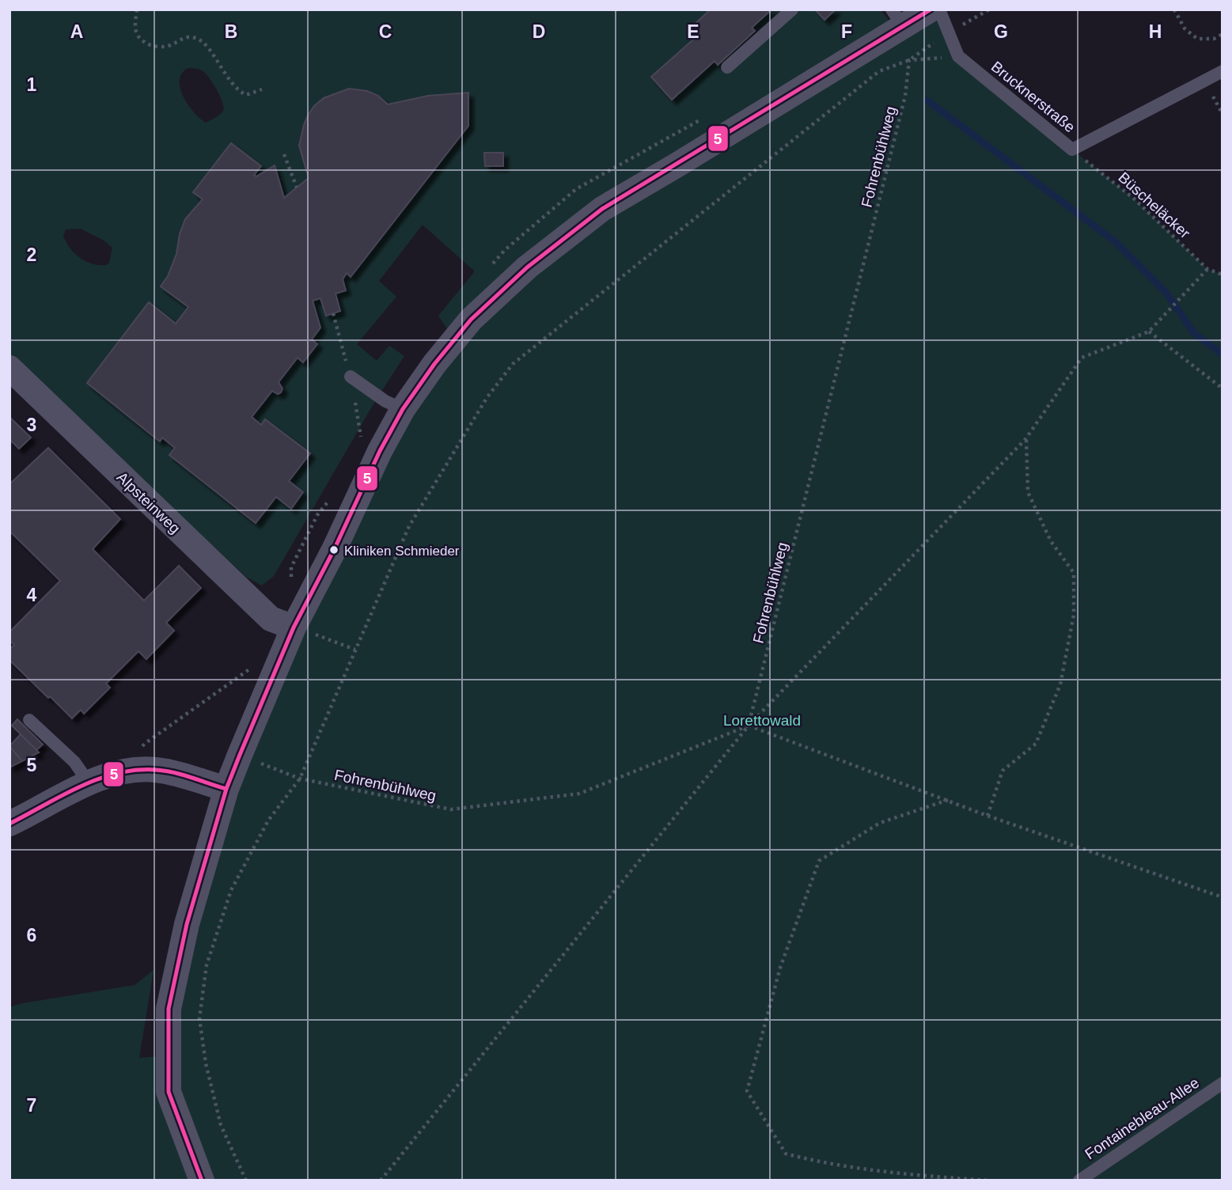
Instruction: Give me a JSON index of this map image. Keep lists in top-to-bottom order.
{
  "streets": {
    "street": ["Alpsteinweg"],
    "lane": ["Brucknerstraße", "Fontainebleau-Allee"],
    "path": ["Fohrenbühlweg", "Büscheläcker"]
  },
  "crossings": [
    ["Brucknerstraße", "Büscheläcker"]
  ],
  "parks": ["Lorettowald"],
  "places": ["Kliniken Schmieder"],
  "lines": ["transit line 5"],
  "grid": {
    "columns": [
      "A",
      "B",
      "C",
      "D",
      "E",
      "F",
      "G",
      "H"
    ],
    "rows": [
      "1",
      "2",
      "3",
      "4",
      "5",
      "6",
      "7"
    ]
  }
}
